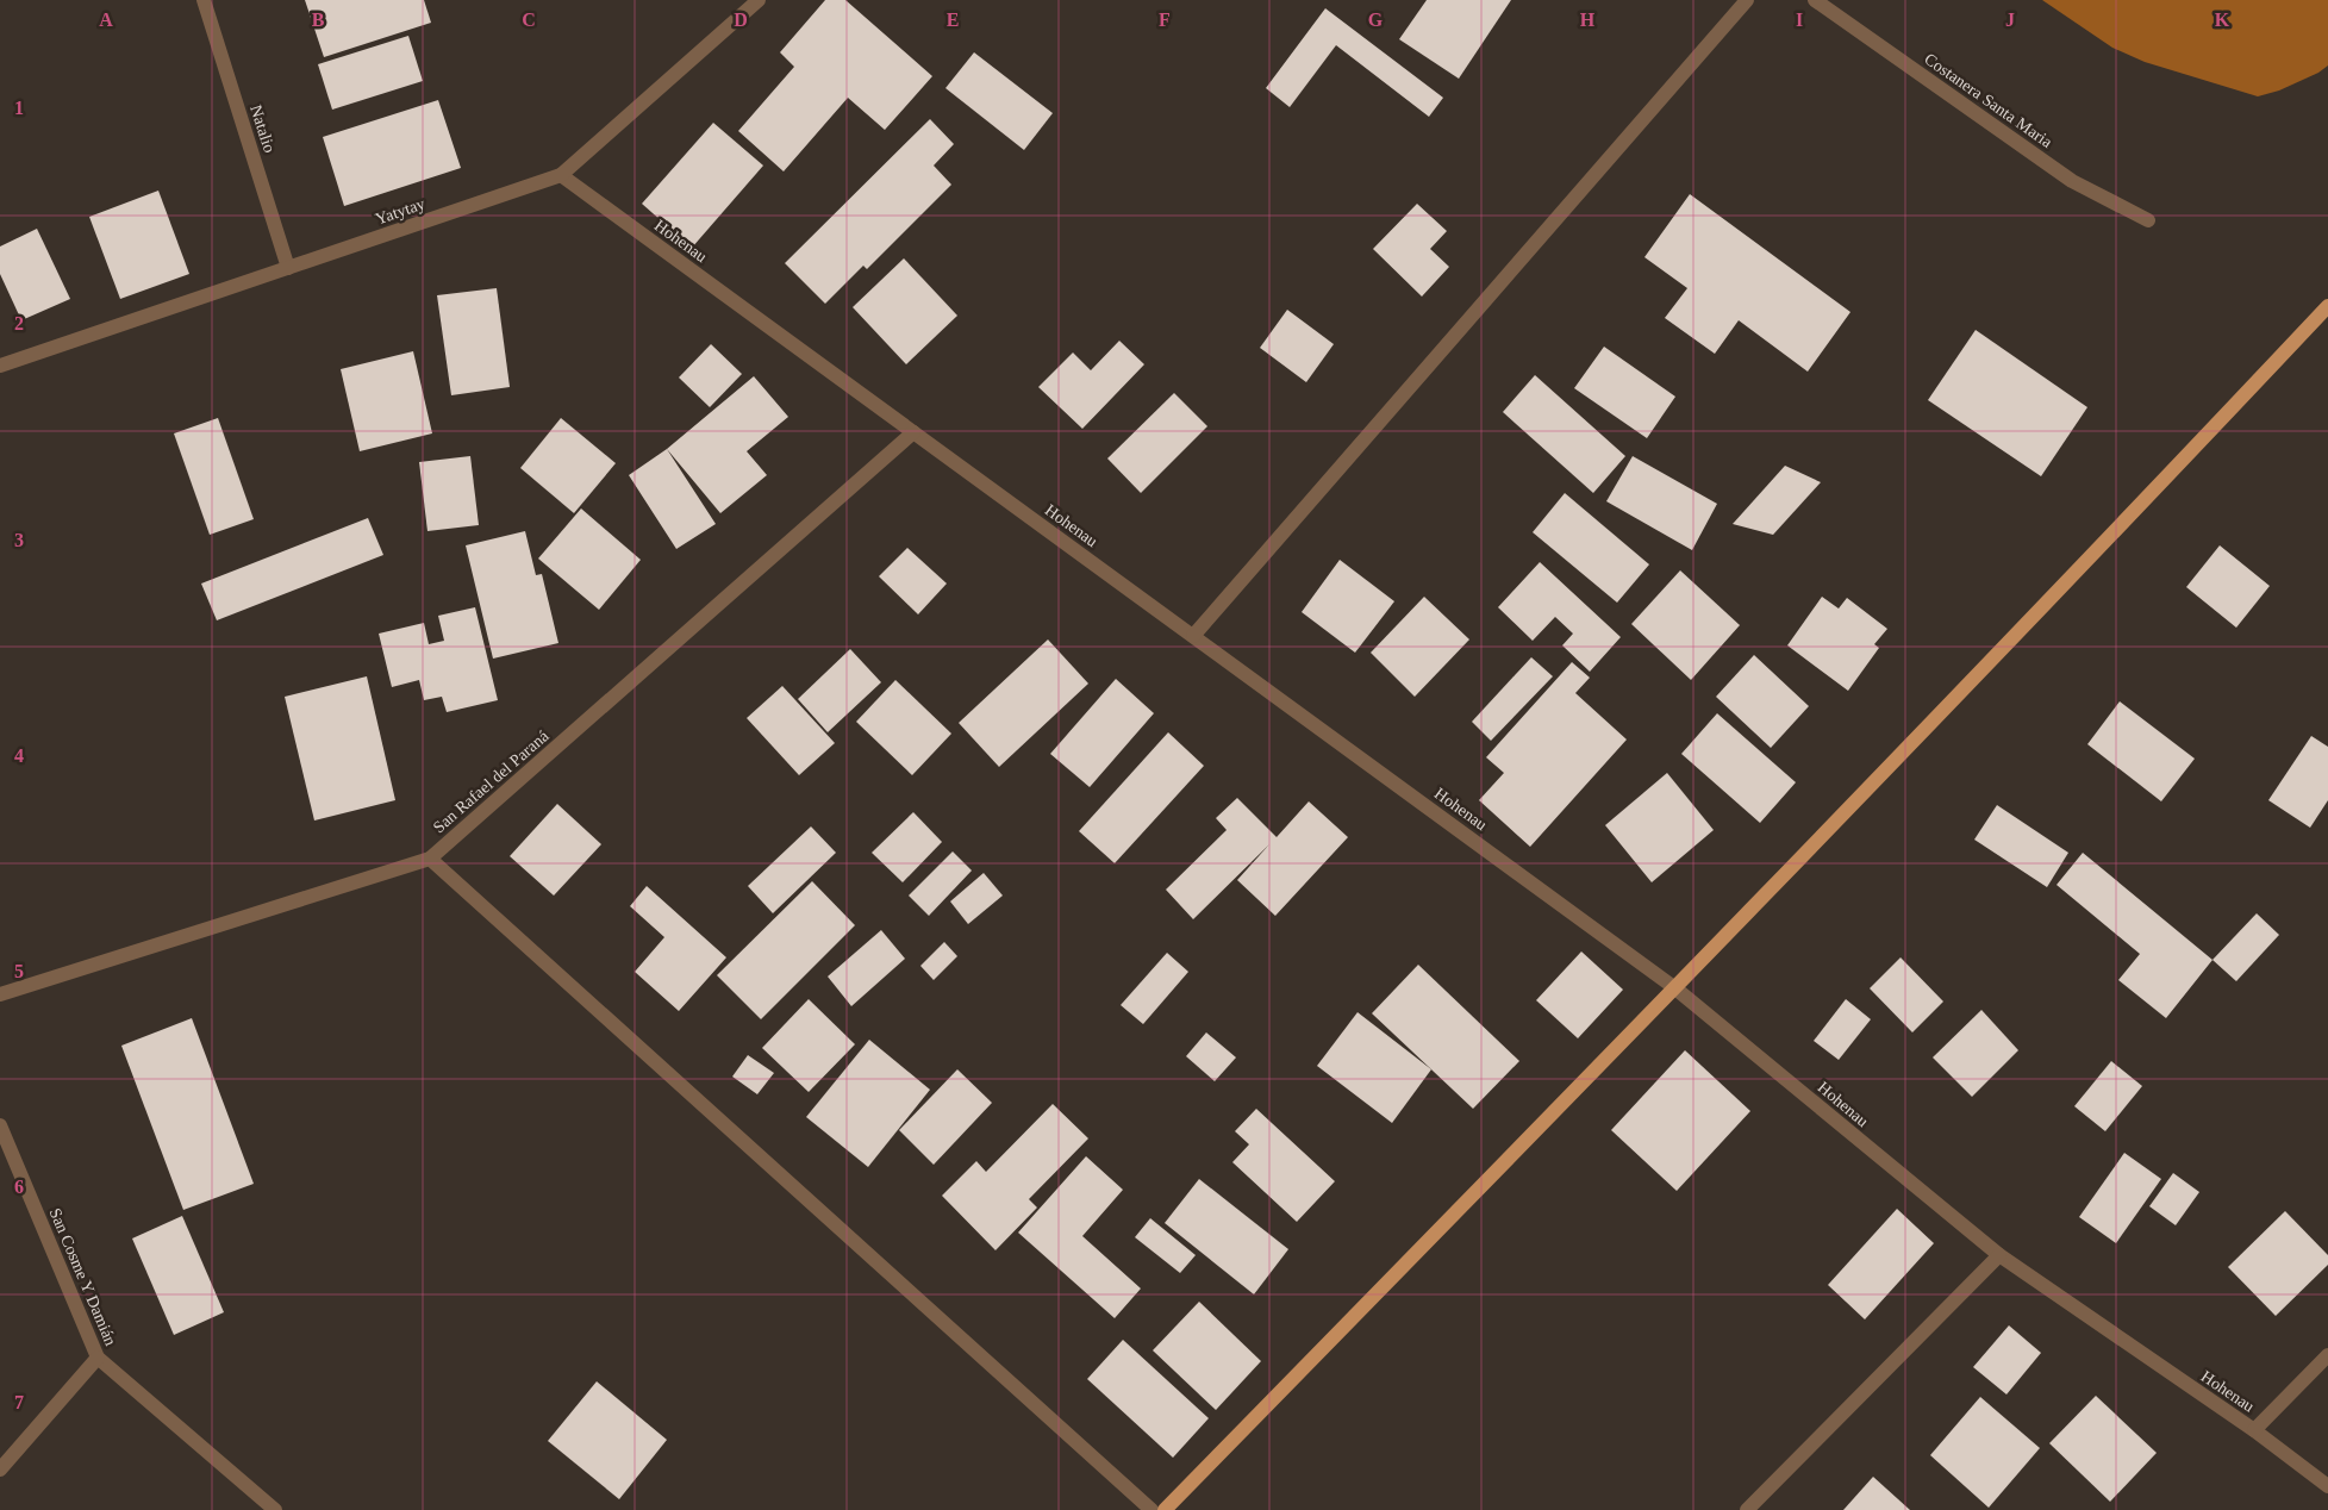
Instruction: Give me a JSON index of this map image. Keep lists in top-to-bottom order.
{
  "streets": {
    "street": [
      "Costanera Santa Maria",
      "Natalio",
      "Yatytay",
      "Hohenau",
      "San Rafael del Paraná",
      "San Cosme Y Damián"
    ]
  },
  "crossings": [
    ["Natalio", "Yatytay"],
    ["Yatytay", "Hohenau"],
    ["Hohenau", "San Rafael del Paraná"]
  ],
  "grid": {
    "columns": [
      "A",
      "B",
      "C",
      "D",
      "E",
      "F",
      "G",
      "H",
      "I",
      "J",
      "K"
    ],
    "rows": [
      "1",
      "2",
      "3",
      "4",
      "5",
      "6",
      "7"
    ]
  }
}
